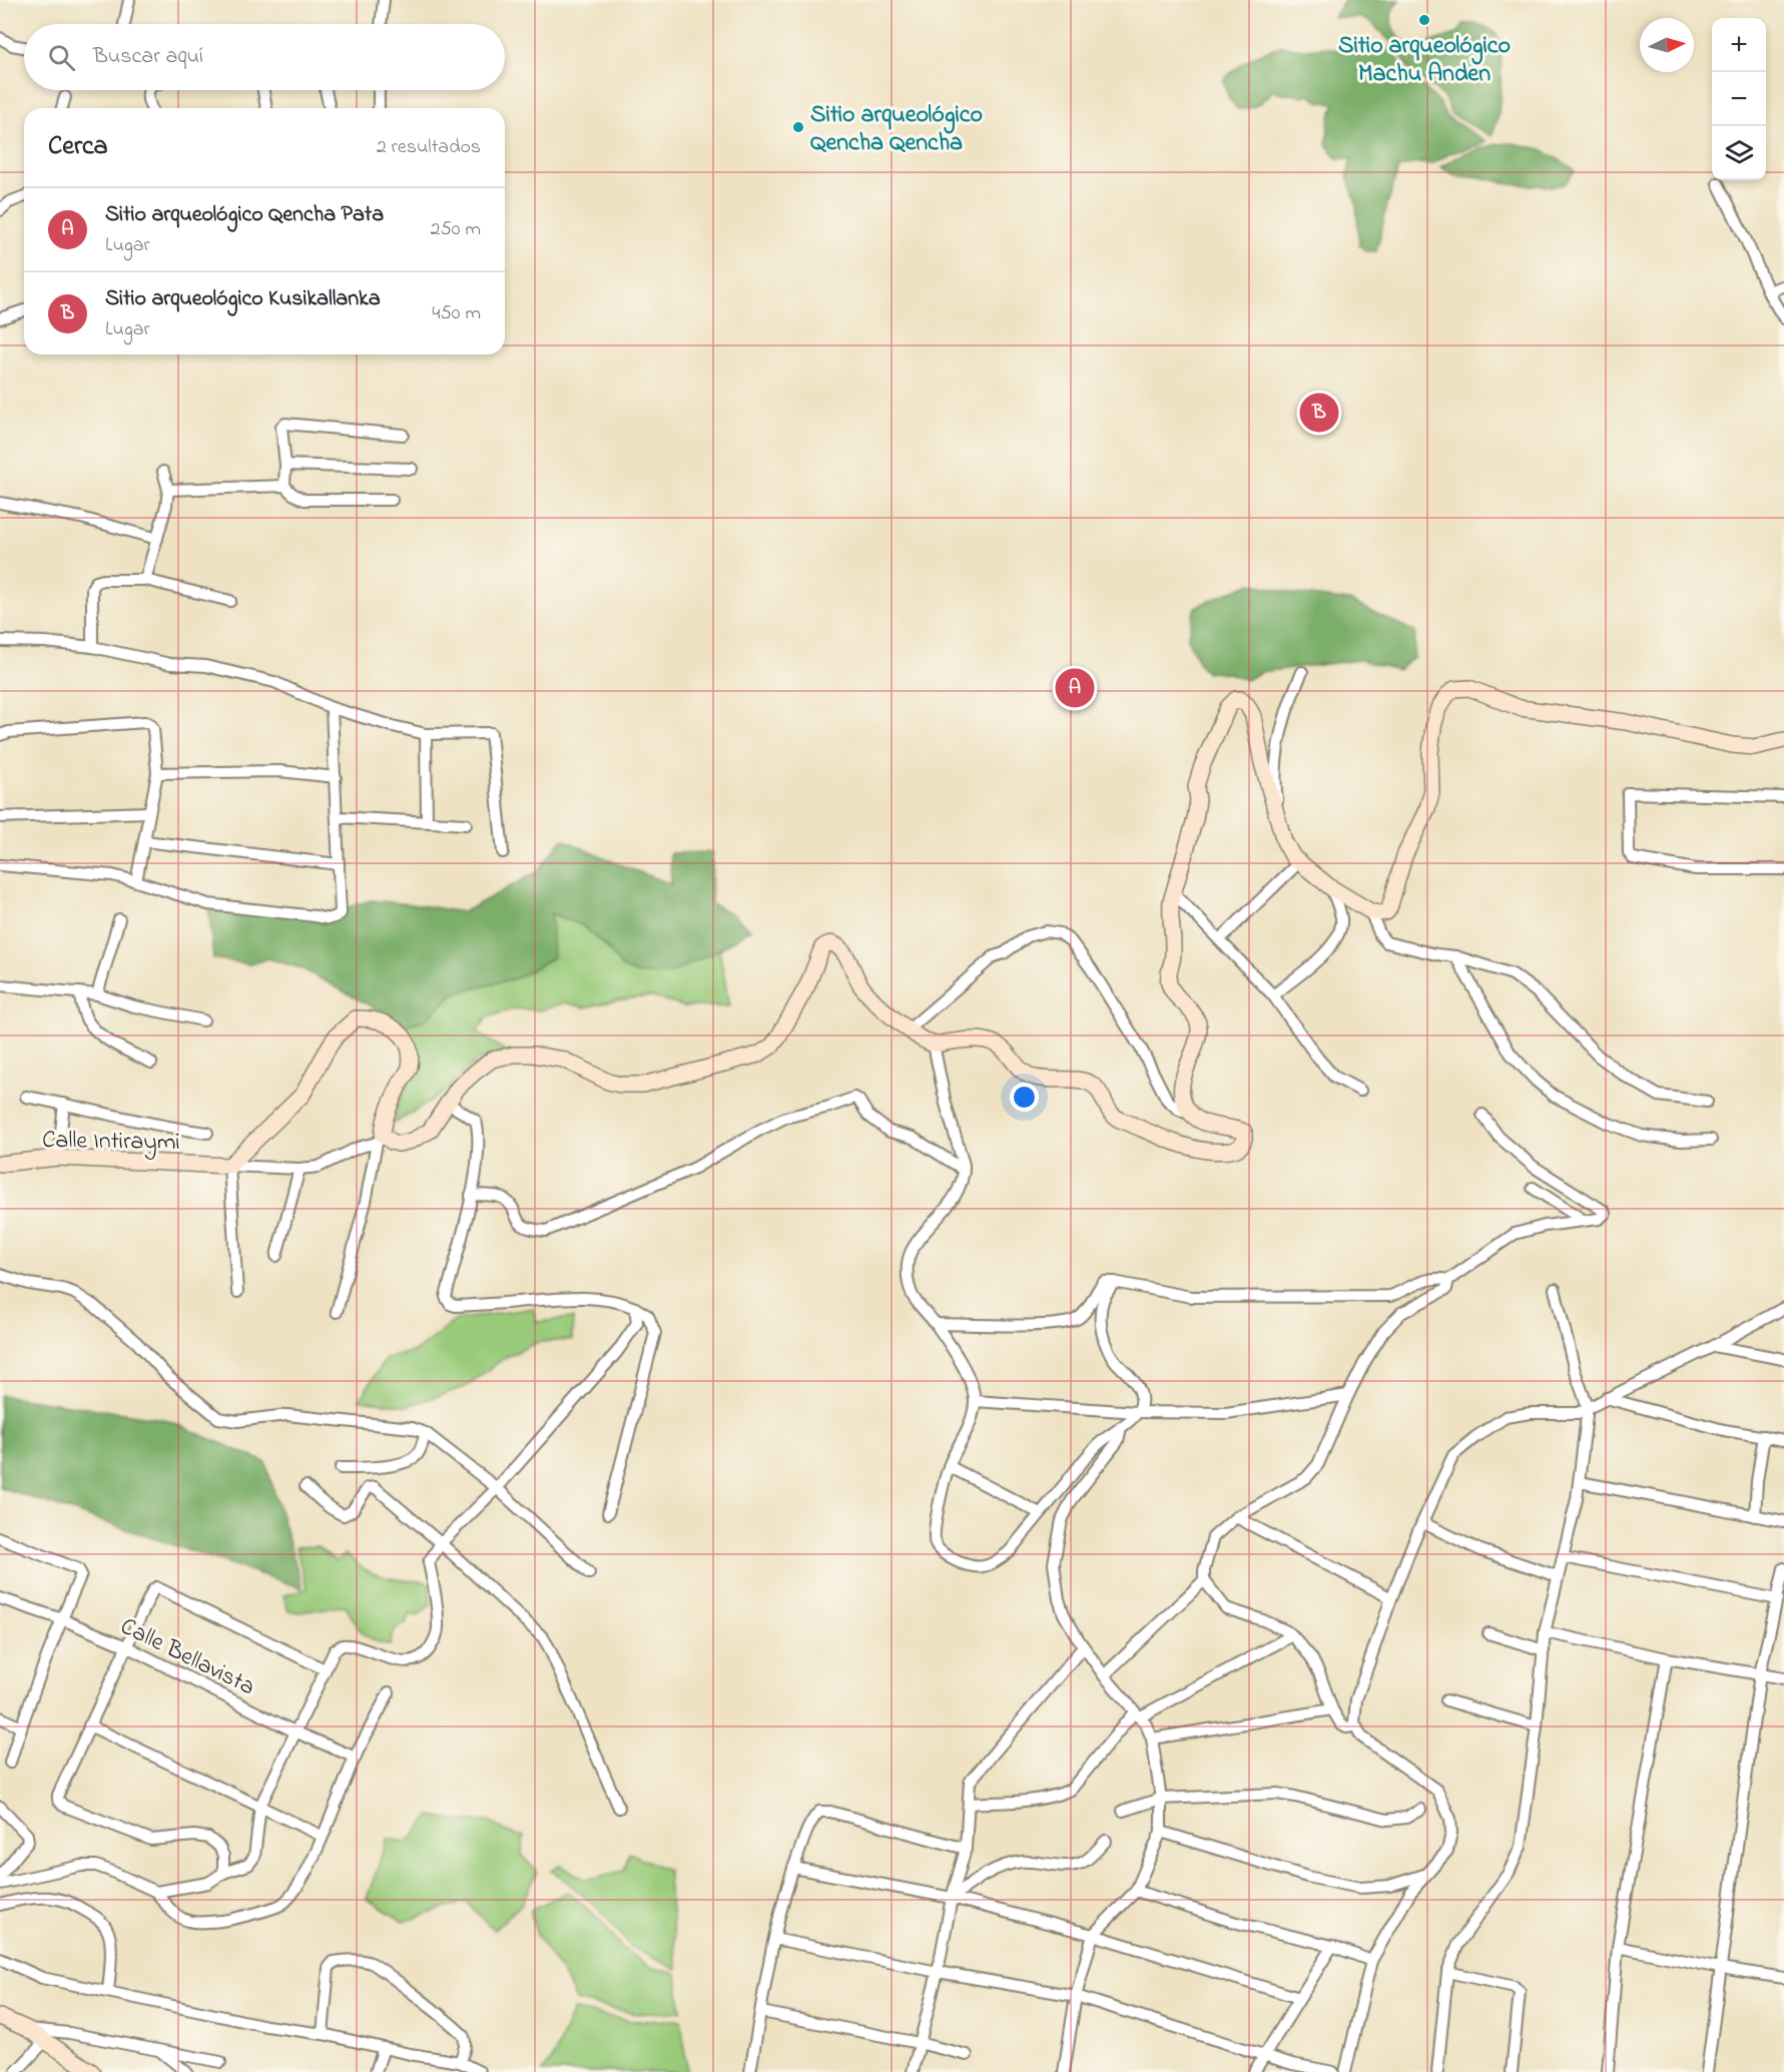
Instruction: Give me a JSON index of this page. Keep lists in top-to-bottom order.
{
  "streets": {
    "main road": ["Calle Intiraymi"],
    "street": ["Calle Bellavista"]
  },
  "places": ["Sitio arqueológico Machu Anden", "Sitio arqueológico Qencha Qencha"],
  "north": "right",
  "page": {
    "map_buttons": ["+", "−"],
    "search": "Buscar aquí",
    "heading": ["Cerca", "2 resultados"],
    "list": [
      {
        "mark": "A",
        "name": "Sitio arqueológico Qencha Pata",
        "note": "Lugar",
        "value": "250 m"
      },
      {
        "mark": "B",
        "name": "Sitio arqueológico Kusikallanka",
        "note": "Lugar",
        "value": "450 m"
      }
    ],
    "pins": ["B", "A"]
  }
}
